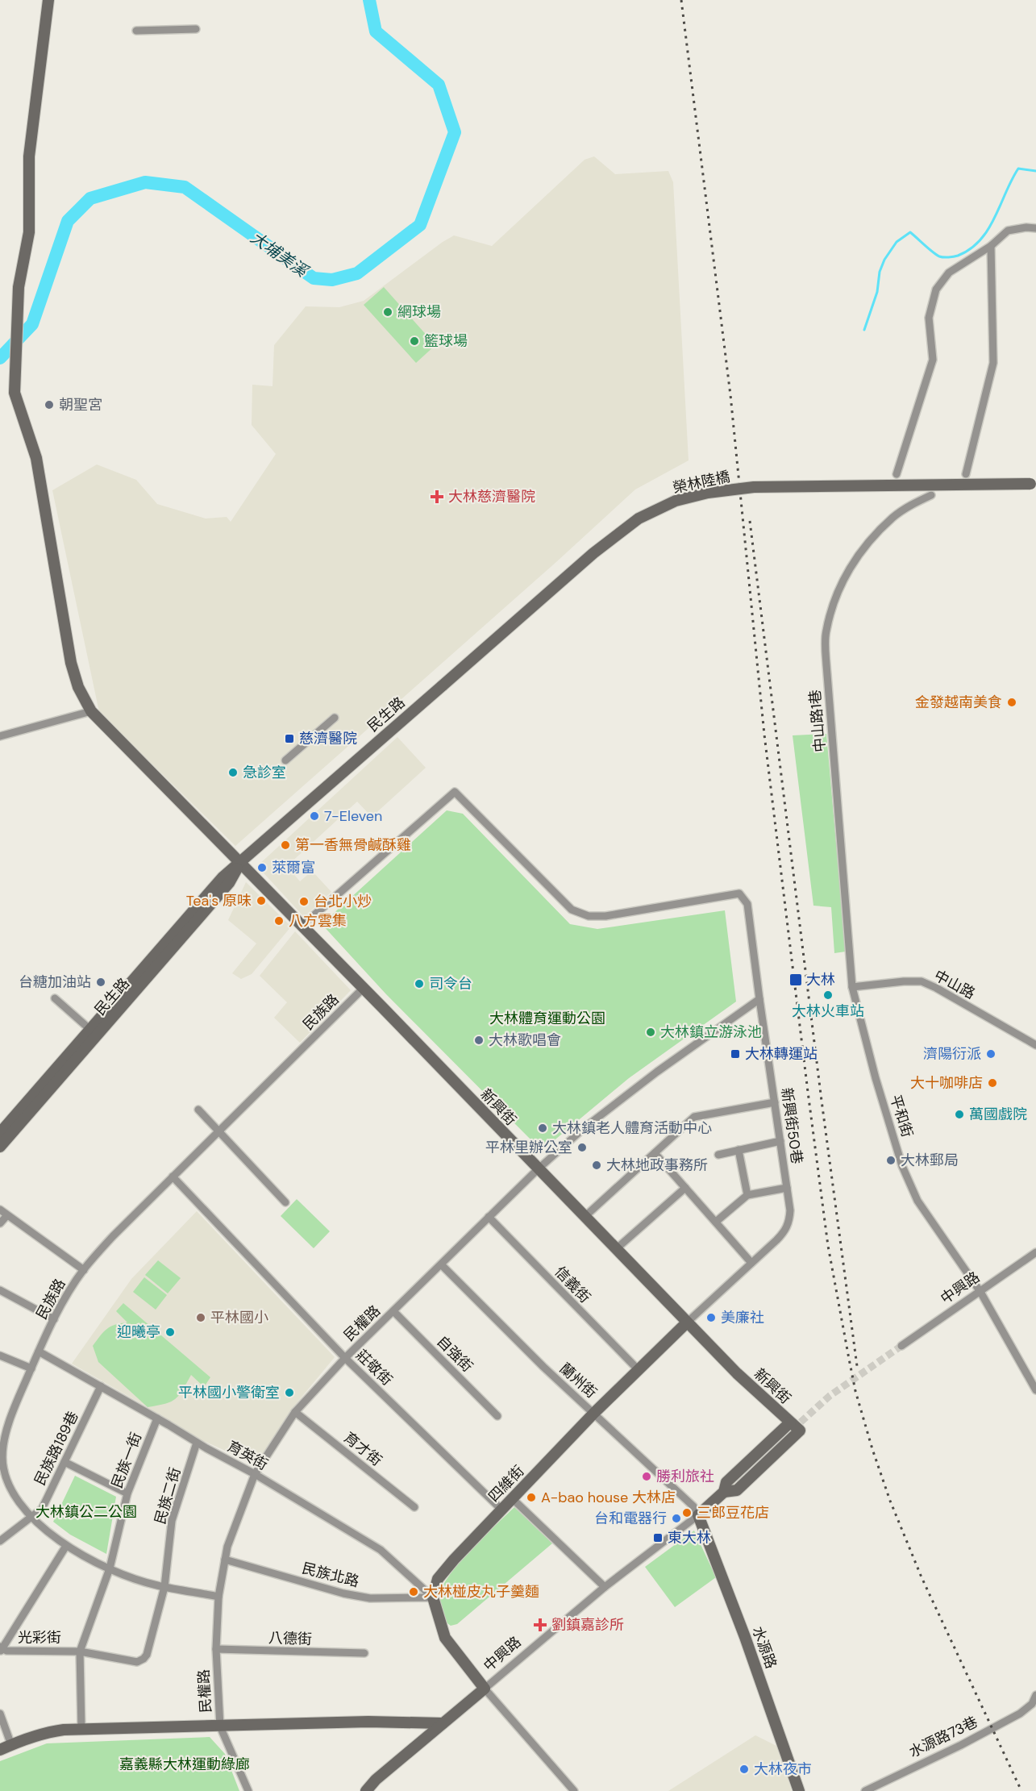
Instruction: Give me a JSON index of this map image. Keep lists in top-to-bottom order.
{
  "streets": {
    "main road": [
      "榮林陸橋",
      "民生路",
      "新興街",
      "中興路",
      "四維街",
      "水源路"
    ],
    "street": [
      "中山路1巷",
      "中山路",
      "民族路",
      "平和街",
      "新興街50巷",
      "信義街",
      "民權路",
      "自強街",
      "莊敬街",
      "蘭州街",
      "民族路189巷",
      "育才街",
      "育英街",
      "民族一街",
      "民族二街",
      "民族北路",
      "光彩街",
      "八德街",
      "水源路73巷"
    ]
  },
  "crossings": [
    ["榮林陸橋", "民生路"],
    ["民生路", "新興街"],
    ["中山路1巷", "中山路"],
    ["中山路1巷", "平和街"],
    ["中山路", "平和街"],
    ["民族路", "新興街"],
    ["民族路", "民權路"],
    ["民族路", "莊敬街"],
    ["民族路", "民族路189巷"],
    ["民族路", "育英街"],
    ["民族路", "民族一街"],
    ["民族路", "民族二街"],
    ["新興街", "新興街50巷"],
    ["新興街", "中興路"],
    ["新興街", "民權路"],
    ["新興街", "四維街"],
    ["平和街", "中興路"],
    ["新興街50巷", "民權路"],
    ["新興街50巷", "四維街"],
    ["信義街", "民權路"],
    ["信義街", "四維街"],
    ["中興路", "蘭州街"],
    ["中興路", "水源路"],
    ["民權路", "自強街"],
    ["民權路", "莊敬街"],
    ["民權路", "蘭州街"],
    ["民權路", "育才街"],
    ["民權路", "育英街"],
    ["民權路", "民族北路"],
    ["民權路", "八德街"],
    ["莊敬街", "四維街"],
    ["蘭州街", "四維街"],
    ["蘭州街", "水源路"],
    ["民族路189巷", "育英街"],
    ["育英街", "民族一街"],
    ["育英街", "四維街"],
    ["育英街", "民族二街"],
    ["育英街", "民族北路"],
    ["民族一街", "民族二街"],
    ["民族一街", "光彩街"],
    ["四維街", "民族北路"],
    ["民族二街", "光彩街"]
  ],
  "water": ["大埔美溪"],
  "parks": ["大林體育運動公園", "大林鎮公二公園", "嘉義縣大林運動綠廊"],
  "places": {
    "other": [
      "網球場",
      "籃球場",
      "朝聖宮",
      "金發越南美食",
      "急診室",
      "7-Eleven",
      "第一香無骨鹹酥雞",
      "萊爾富",
      "Tea's 原味",
      "台北小炒",
      "八方雲集",
      "台糖加油站",
      "司令台",
      "大林火車站",
      "大林鎮立游泳池",
      "大林歌唱會",
      "濟陽衍派",
      "大十咖啡店",
      "萬國戲院",
      "大林鎮老人體育活動中心",
      "平林里辦公室",
      "大林郵局",
      "大林地政事務所",
      "平林國小",
      "美廉社",
      "迎曦亭",
      "平林國小警衛室",
      "勝利旅社",
      "A-bao house 大林店",
      "三郎豆花店",
      "台和電器行",
      "大林椪皮丸子羹麵",
      "大林夜市"
    ],
    "health": ["大林慈濟醫院", "劉鎮嘉診所"],
    "transit": [
      "慈濟醫院",
      "大林",
      "大林轉運站",
      "東大林"
    ]
  }
}
